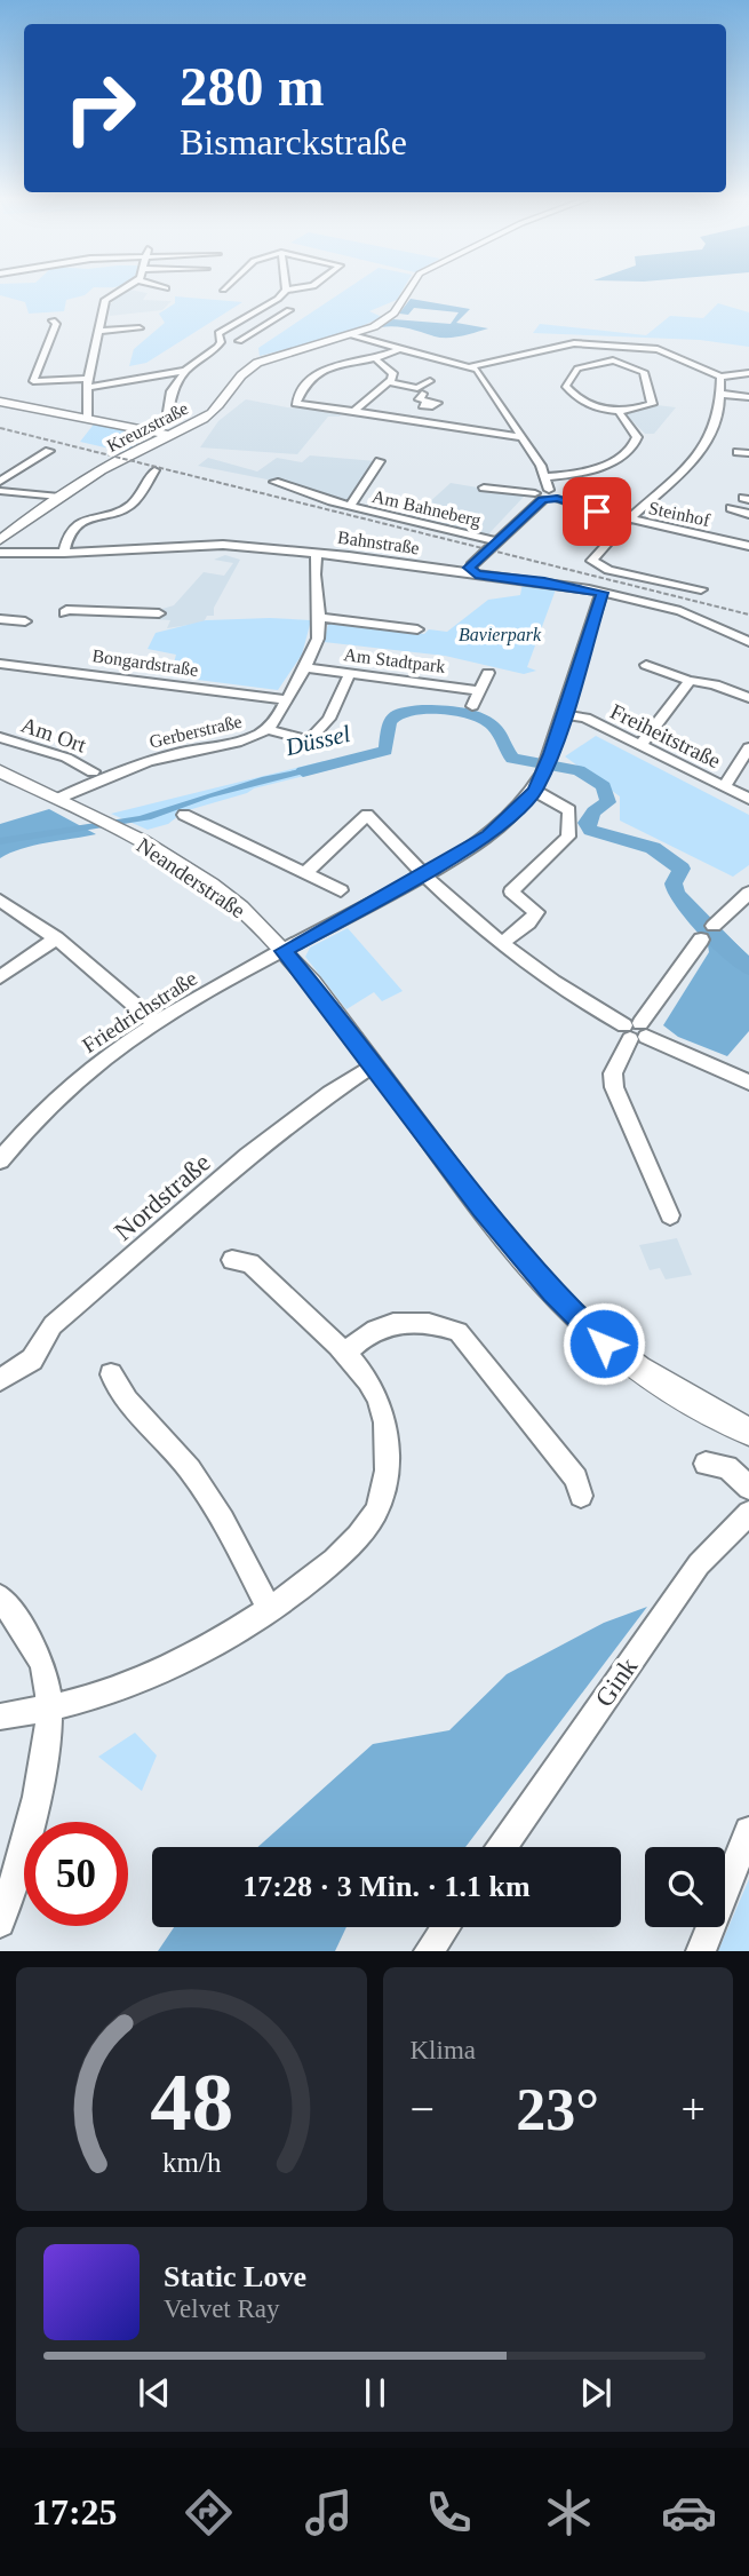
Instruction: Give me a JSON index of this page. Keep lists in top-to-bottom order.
{
  "streets": {
    "main road": ["Kreuzstraße", "Neanderstraße"],
    "street": [
      "Am Bahneberg",
      "Steinhof",
      "Bahnstraße",
      "Am Stadtpark",
      "Bongardstraße",
      "Gerberstraße",
      "Am Ort",
      "Freiheitstraße",
      "Friedrichstraße",
      "Nordstraße",
      "Gink"
    ]
  },
  "crossings": [
    ["Bahnstraße", "Gerberstraße"],
    ["Am Stadtpark", "Gerberstraße"],
    ["Bongardstraße", "Gerberstraße"],
    ["Gerberstraße", "Neanderstraße"],
    ["Neanderstraße", "Friedrichstraße"],
    ["Neanderstraße", "Nordstraße"]
  ],
  "water": ["Düssel"],
  "parks": ["Bavierpark"],
  "page": {
    "turn": ["280 m", "Bismarckstraße"],
    "limit": "50",
    "trip": "17:28 · 3 Min. · 1.1 km",
    "tile": "Klima",
    "heat": ["−", "23°", "+"],
    "song": ["Static Love", "Velvet Ray"],
    "tabs": "17:25",
    "gauge": ["48", "km/h"]
  }
}
